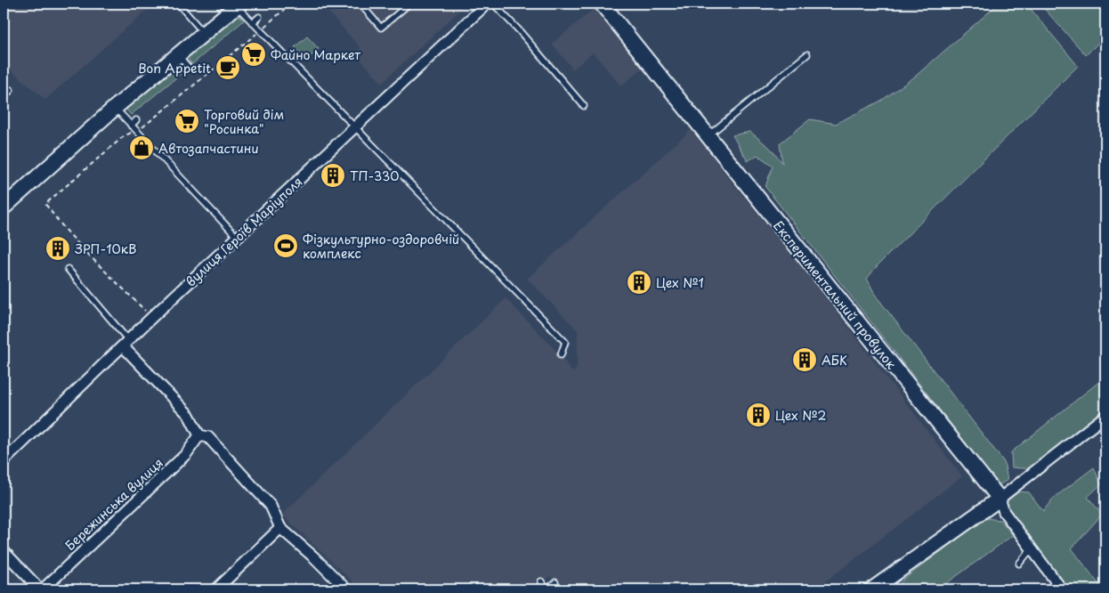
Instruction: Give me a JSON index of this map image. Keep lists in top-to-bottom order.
{
  "streets": {
    "street": ["вулиця Героїв Маріуполя", "Експериментальний провулок", "Бережинська вулиця"]
  },
  "places": {
    "supermarket": ["Файно Маркет", "Торговий дім \"Росинка\""],
    "cafe": ["Bon Appetit"],
    "shop": ["Автозапчастини"],
    "building": [
      "ТП-330",
      "ЗРП-10кВ",
      "Цех №1",
      "АБК",
      "Цех №2"
    ],
    "sports": ["Фізкультурно-оздоровчій комплекс"]
  }
}
